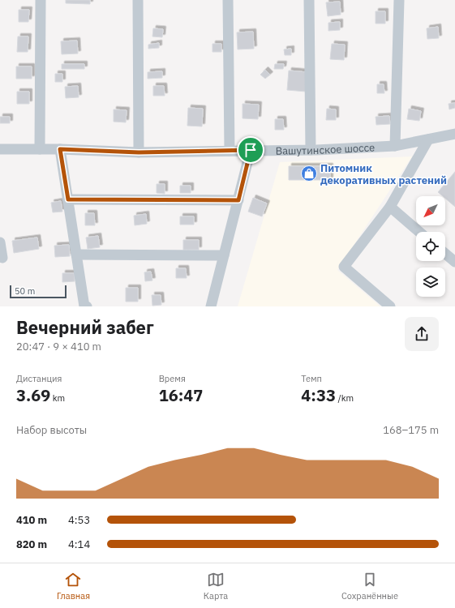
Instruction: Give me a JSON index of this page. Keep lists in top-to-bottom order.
{
  "streets": {
    "street": ["Вашутинское шоссе"]
  },
  "places": {
    "shop": ["Питомник декоративных растений"]
  },
  "scale_bar": "50 m",
  "north": "bottom left",
  "page": {
    "scale": "50 m",
    "heading": ["Вечерний забег", "20:47 · 9 × 410 m"],
    "stats": [
      ["Дистанция", "3.69 km"],
      ["Время", "16:47"],
      ["Темп", "4:33 /km"]
    ],
    "chart": ["Набор высоты", "168–175 m"],
    "list": [
      {
        "name": "410 m",
        "note": "4:53"
      },
      {
        "name": "820 m",
        "note": "4:14"
      }
    ],
    "tabs": ["Главная", "Карта", "Сохранённые"]
  }
}
